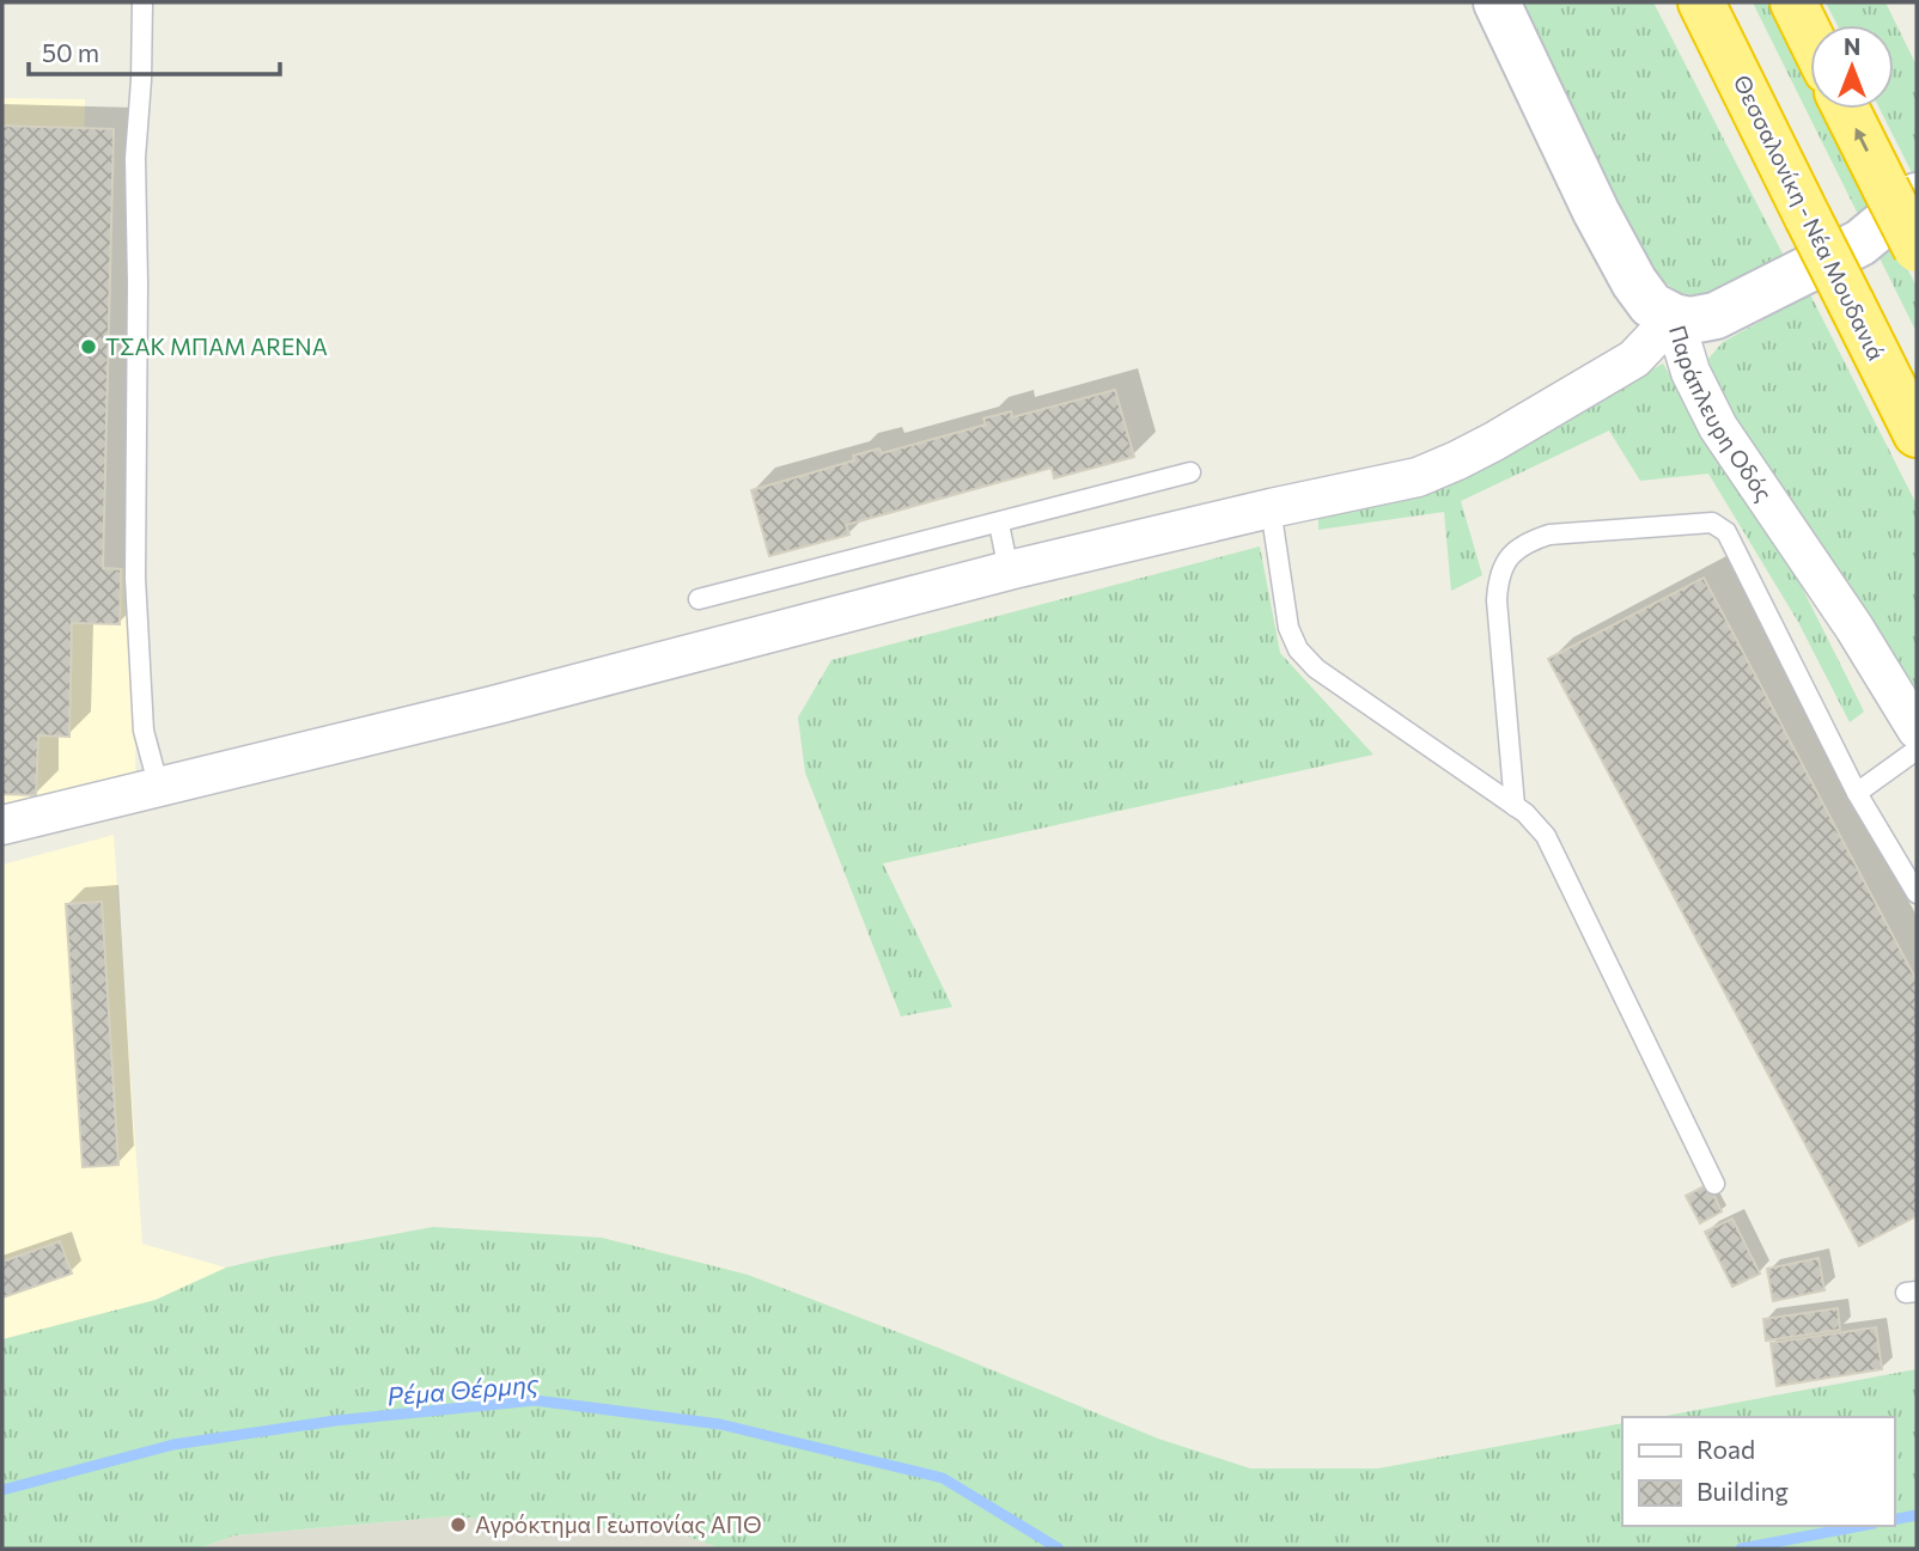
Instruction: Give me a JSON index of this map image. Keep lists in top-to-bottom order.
{
  "streets": {
    "highway": ["Θεσσαλονίκη - Νέα Μουδανιά"],
    "street": ["Παράπλευρη Οδός"]
  },
  "water": ["Ρέμα Θέρμης"],
  "places": ["ΤΣΑΚ ΜΠΑΜ ARENA", "Αγρόκτημα Γεωπονίας ΑΠΘ"],
  "legend": ["Road", "Building"],
  "scale_bar": "50 m",
  "north": "top"
}
